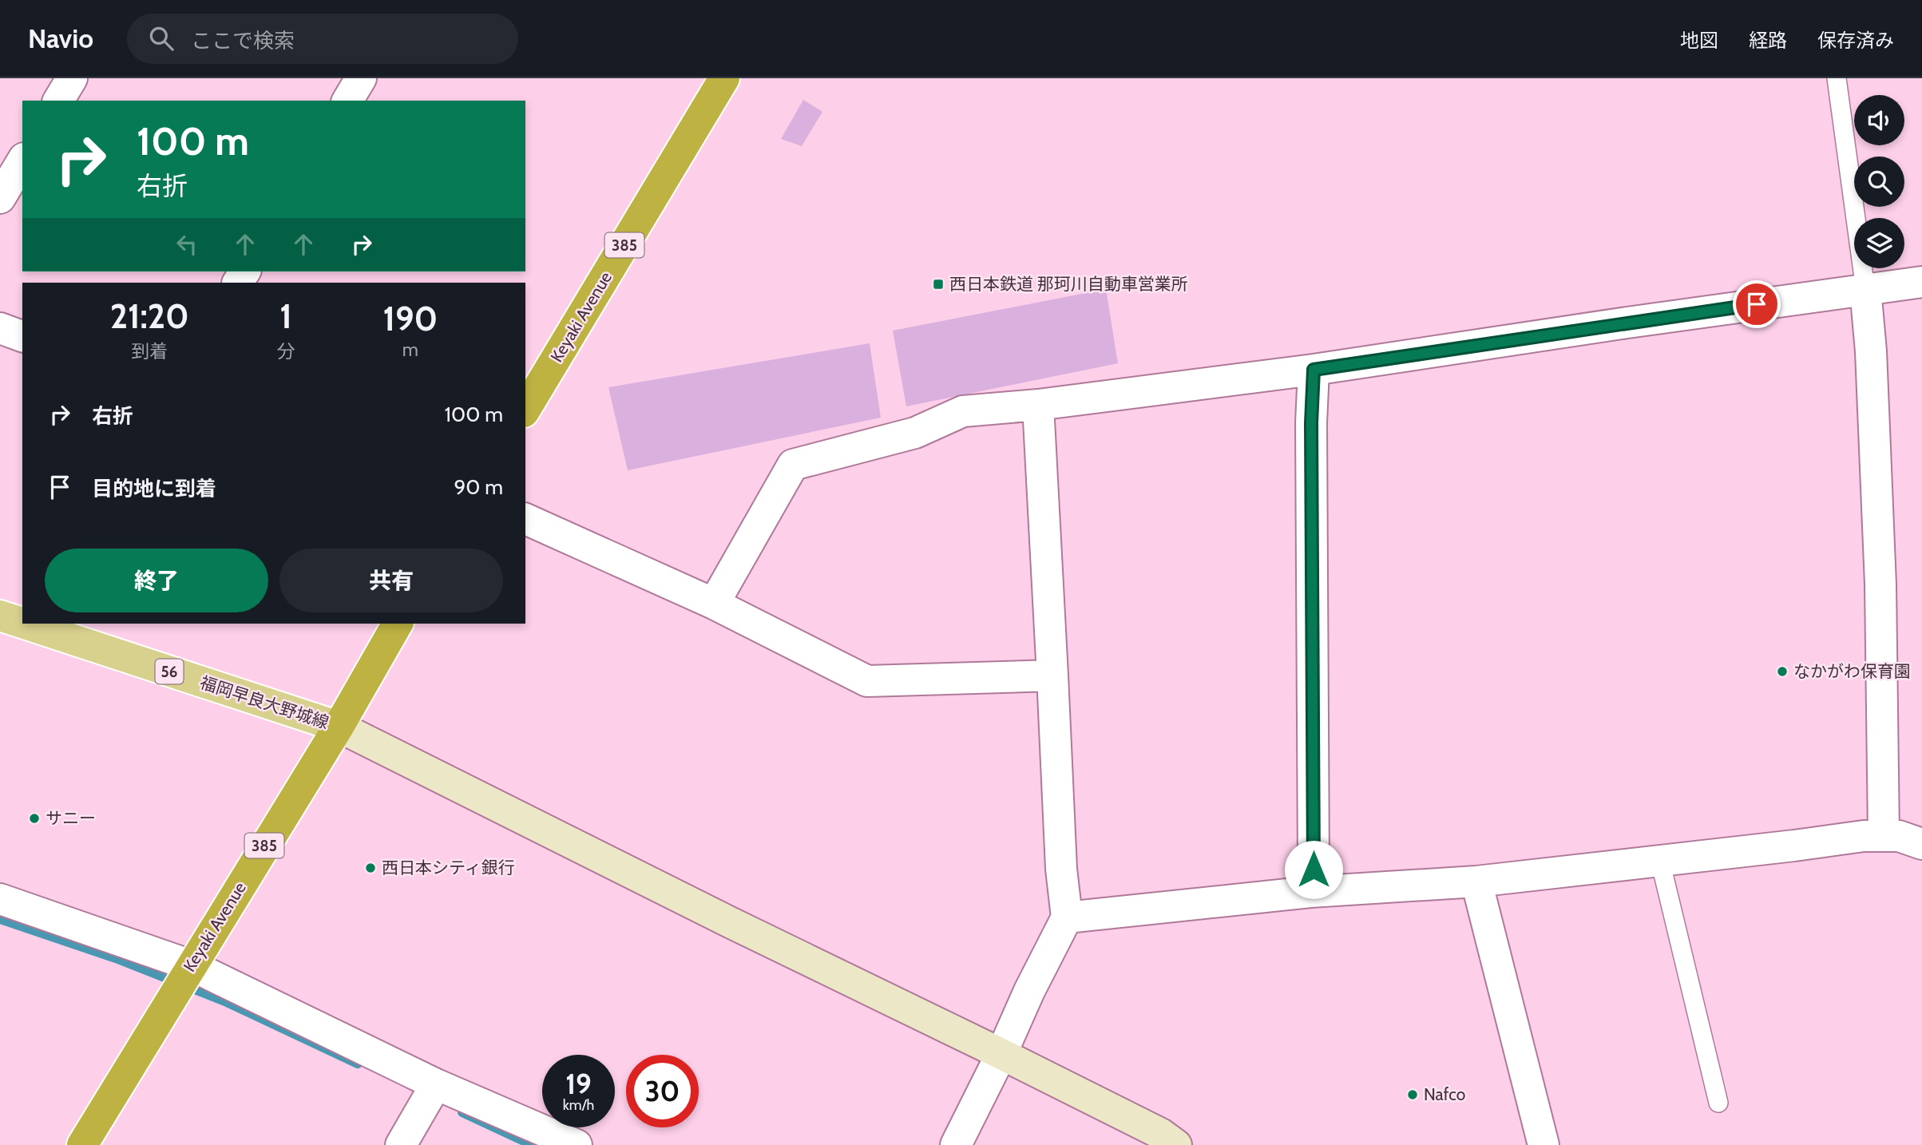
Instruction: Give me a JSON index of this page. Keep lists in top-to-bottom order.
{
  "streets": {
    "highway": ["385", "Keyaki Avenue"],
    "main road": ["56", "福岡早良大野城線"]
  },
  "crossings": [
    ["Keyaki Avenue", "福岡早良大野城線"]
  ],
  "places": {
    "transit": ["西日本鉄道 那珂川自動車営業所"],
    "other": [
      "なかがわ保育園",
      "サニー",
      "西日本シティ銀行",
      "Nafco"
    ]
  },
  "page": {
    "header": "Navio",
    "search": "ここで検索",
    "nav": ["地図", "経路", "保存済み"],
    "turn": ["100 m", "右折"],
    "eta": [
      "21:20",
      "到着",
      "1",
      "分",
      "190",
      "m"
    ],
    "list": [
      {
        "name": "右折",
        "value": "100 m"
      },
      {
        "name": "目的地に到着",
        "value": "90 m"
      }
    ],
    "buttons": ["終了", "共有"],
    "speed": "19 km/h",
    "limit": "30"
  }
}
